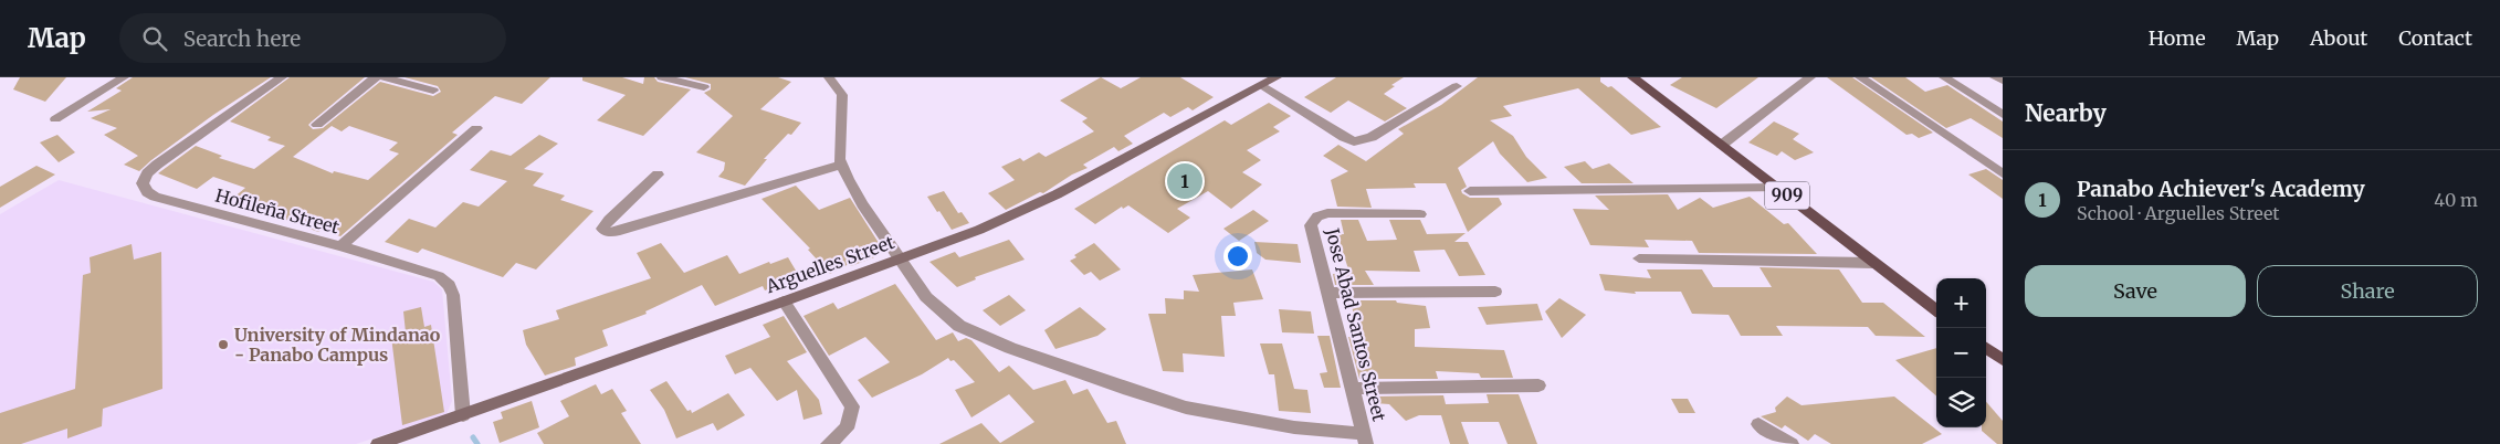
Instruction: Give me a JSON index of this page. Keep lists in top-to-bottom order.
{
  "streets": {
    "main road": ["909"],
    "street": ["Hofileña Street", "Arguelles Street", "Jose Abad Santos Street"]
  },
  "crossings": [
    ["Hofileña Street", "Arguelles Street"]
  ],
  "places": ["University of Mindanao - Panabo Campus"],
  "page": {
    "header": "Map",
    "search": "Search here",
    "nav": [
      "Home",
      "Map",
      "About",
      "Contact"
    ],
    "heading": "Nearby",
    "list": [
      {
        "mark": "1",
        "name": "Panabo Achiever's Academy",
        "note": "School · Arguelles Street",
        "value": "40 m"
      }
    ],
    "pins": "1",
    "buttons": ["Save", "Share"],
    "map_buttons": ["+", "−"]
  }
}
